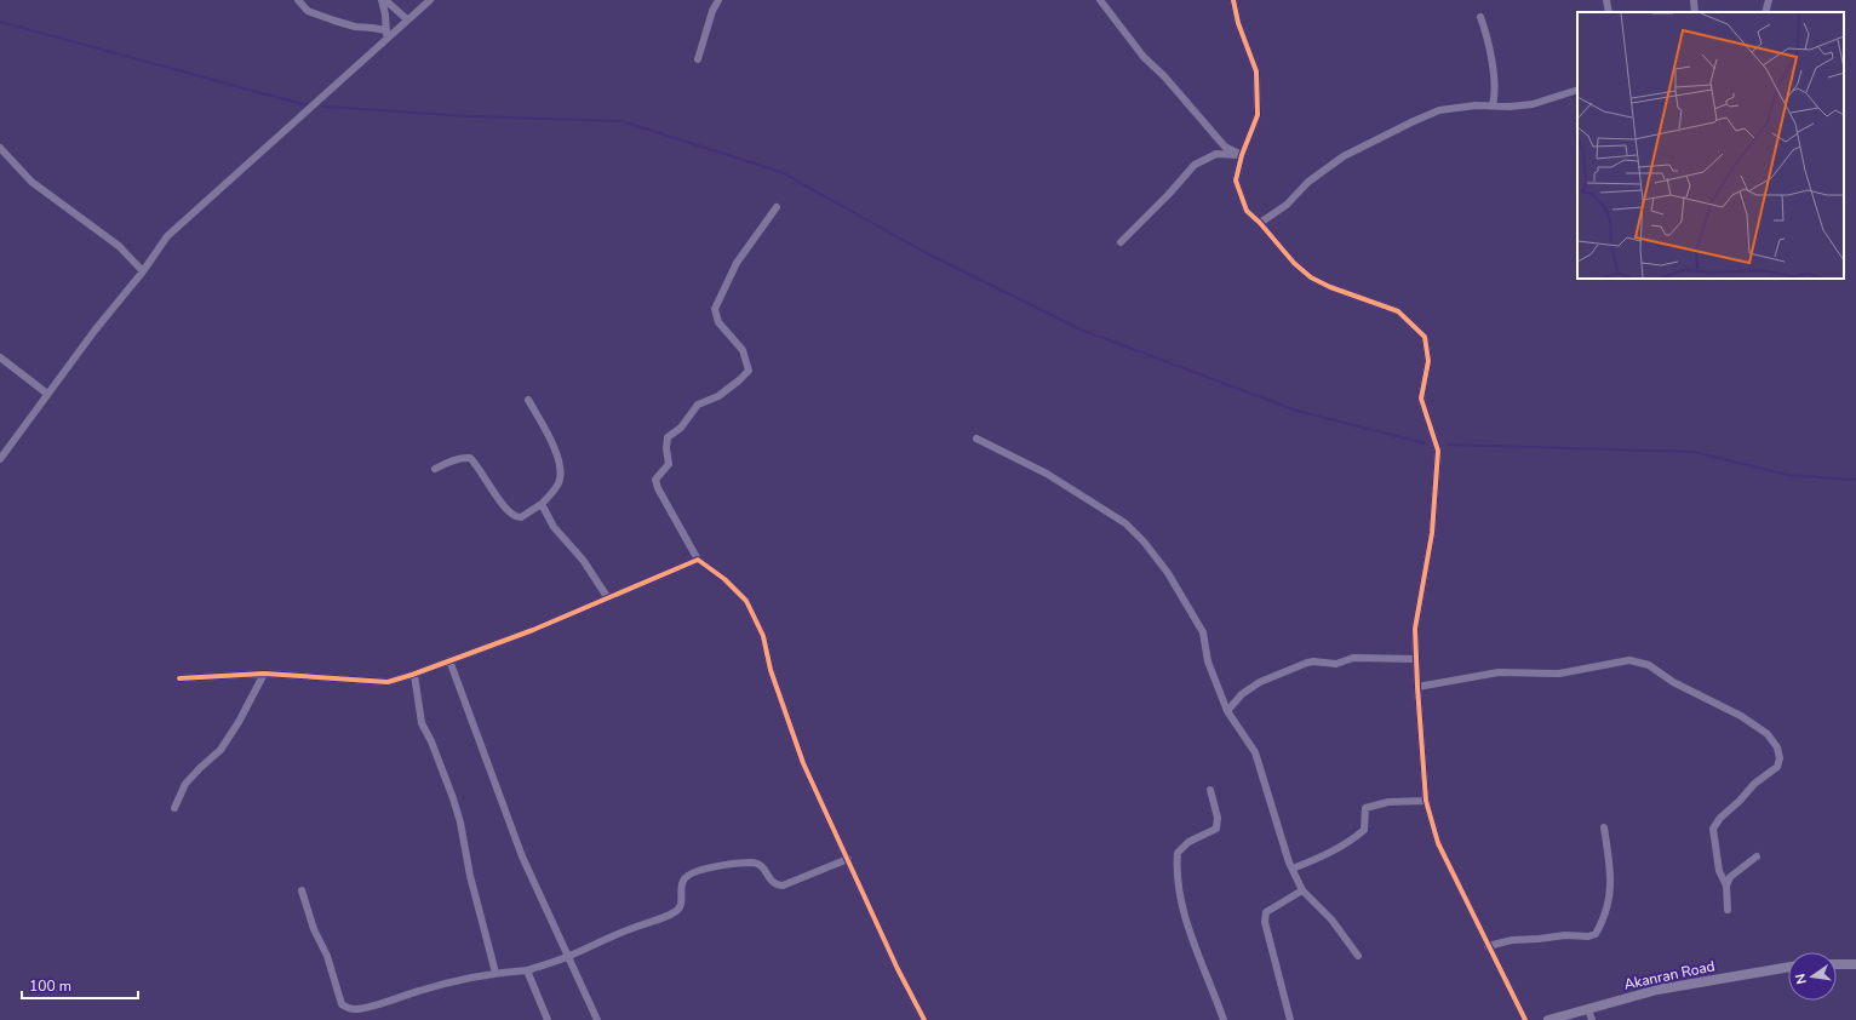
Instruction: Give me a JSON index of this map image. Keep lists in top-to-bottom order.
{
  "streets": {
    "main road": ["Akanran Road"]
  },
  "scale_bar": "100 m",
  "north": "left"
}
